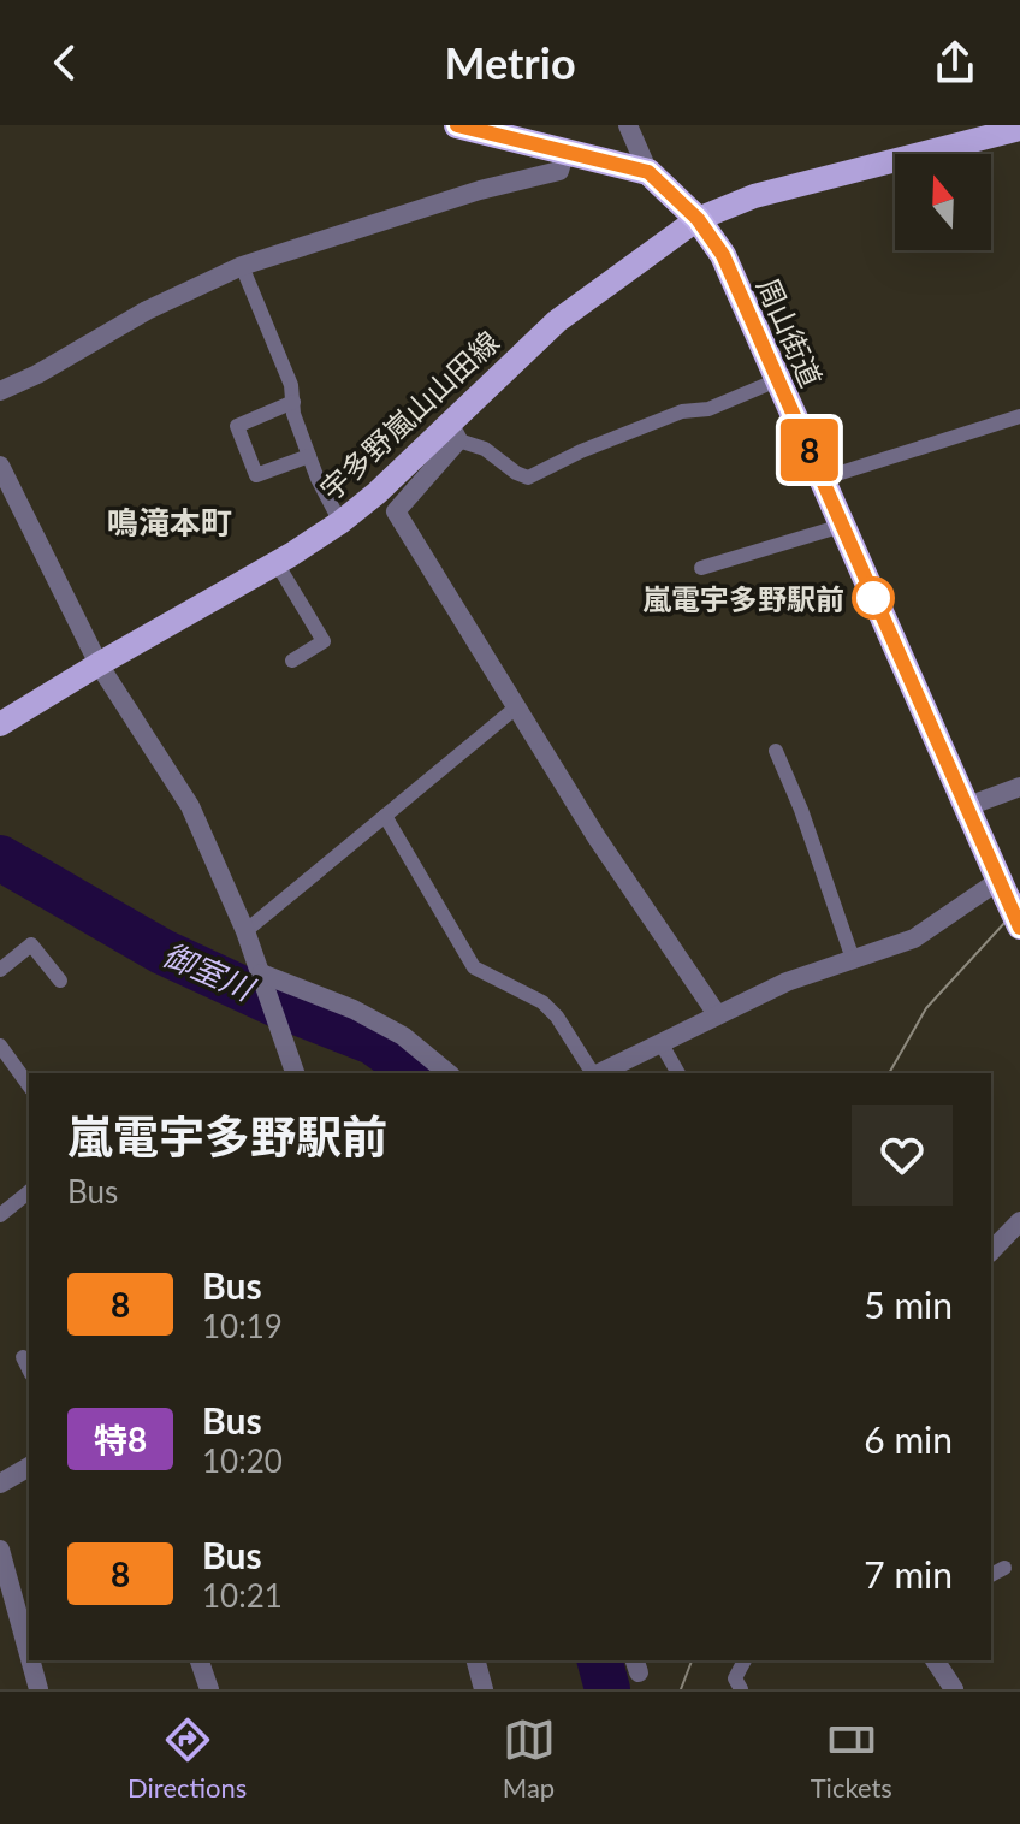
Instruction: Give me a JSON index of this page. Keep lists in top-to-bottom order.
{
  "streets": {
    "highway": ["周山街道"],
    "main road": ["宇多野嵐山山田線"]
  },
  "crossings": [
    ["周山街道", "宇多野嵐山山田線"]
  ],
  "districts": ["鳴滝本町"],
  "water": ["御室川"],
  "places": ["嵐電宇多野駅前"],
  "lines": ["bus line 8"],
  "north": "top",
  "page": {
    "header": "Metrio",
    "on_map": "8",
    "heading": ["嵐電宇多野駅前", "Bus"],
    "list": [
      {
        "mark": "8",
        "name": "Bus",
        "note": "10:19",
        "value": "5 min"
      },
      {
        "mark": "特8",
        "name": "Bus",
        "note": "10:20",
        "value": "6 min"
      },
      {
        "mark": "8",
        "name": "Bus",
        "note": "10:21",
        "value": "7 min"
      }
    ],
    "tabs": ["Directions", "Map", "Tickets"]
  }
}
